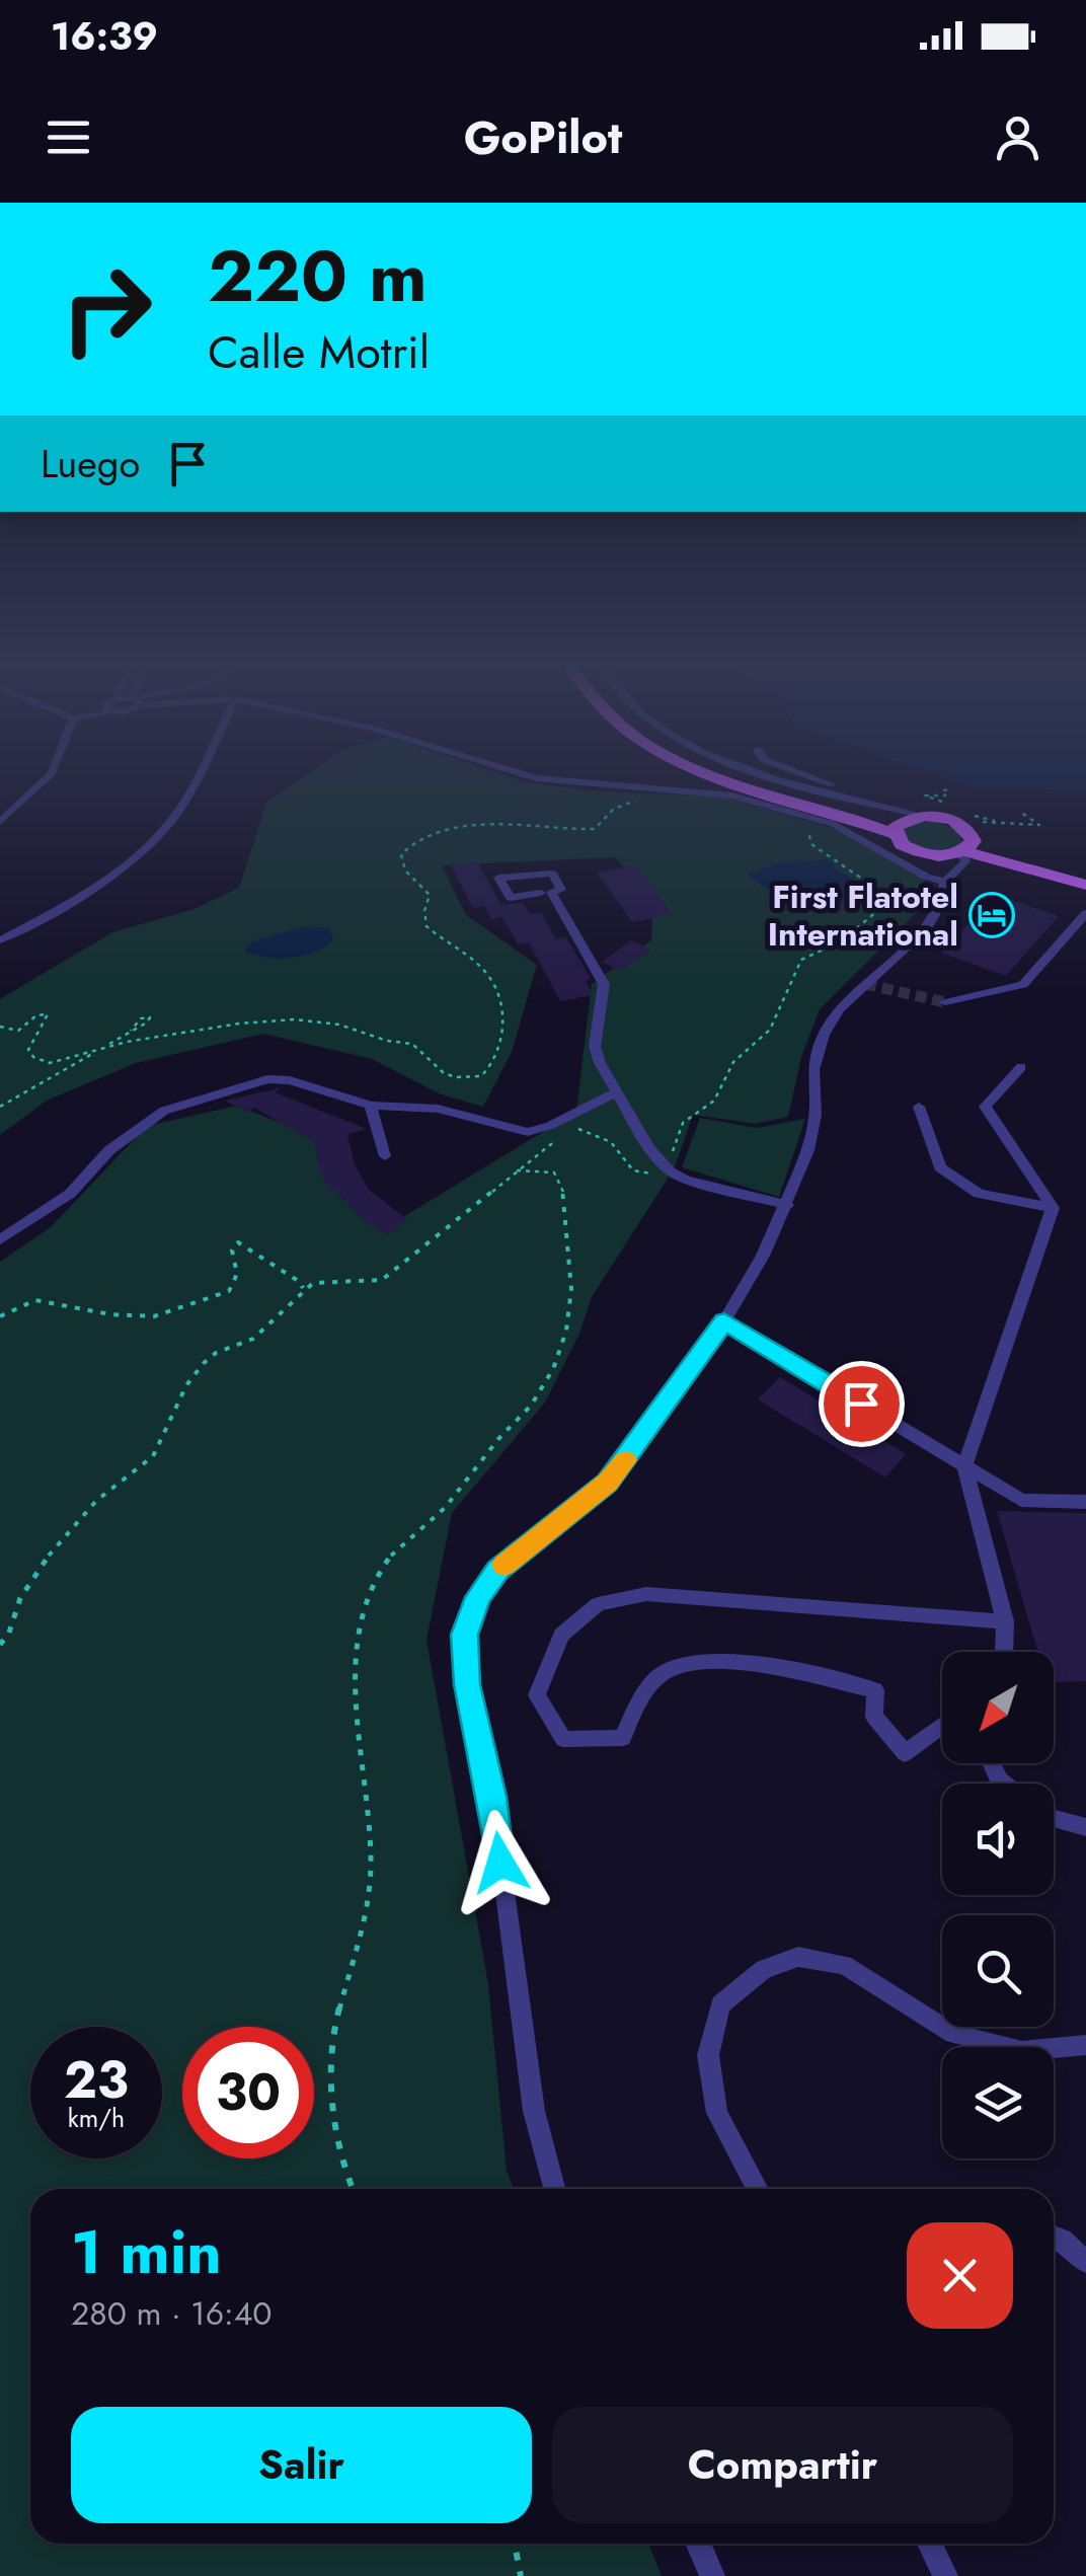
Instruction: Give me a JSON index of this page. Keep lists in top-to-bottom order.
{
  "places": {
    "hotel": ["First Flatotel International"]
  },
  "north": "bottom left",
  "page": {
    "status": "16:39",
    "header": "GoPilot",
    "turn": ["220 m", "Calle Motril"],
    "then": "Luego",
    "speed": "23 km/h",
    "limit": "30",
    "heading": ["1 min", "280 m · 16:40"],
    "buttons": ["Salir", "Compartir"]
  }
}
